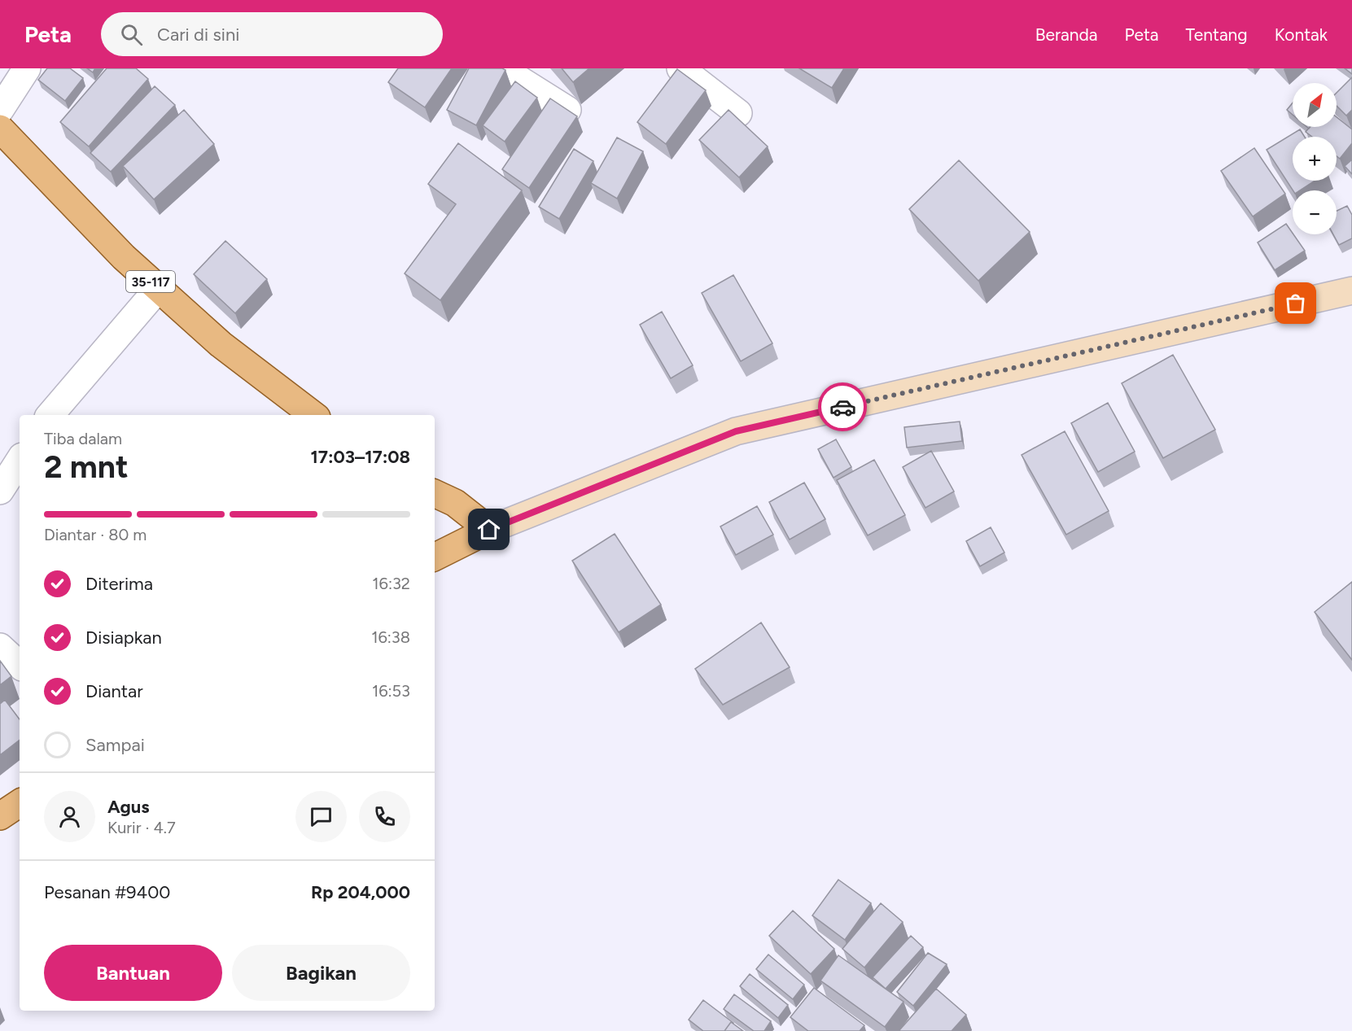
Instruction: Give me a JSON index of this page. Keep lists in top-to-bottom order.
{
  "streets": {
    "main road": ["35-117"]
  },
  "north": "top right",
  "page": {
    "header": "Peta",
    "search": "Cari di sini",
    "nav": [
      "Beranda",
      "Peta",
      "Tentang",
      "Kontak"
    ],
    "map_buttons": ["+", "−"],
    "heading": ["2 mnt", "Tiba dalam", "17:03–17:08"],
    "panel": [
      "Agus",
      "Kurir · 4.7",
      "Pesanan #9400",
      "Rp 204,000"
    ],
    "bar": "Diantar · 80 m",
    "list": [
      ["Diterima", "16:32"],
      ["Disiapkan", "16:38"],
      ["Diantar", "16:53"],
      "Sampai"
    ],
    "buttons": ["Bantuan", "Bagikan"]
  }
}
